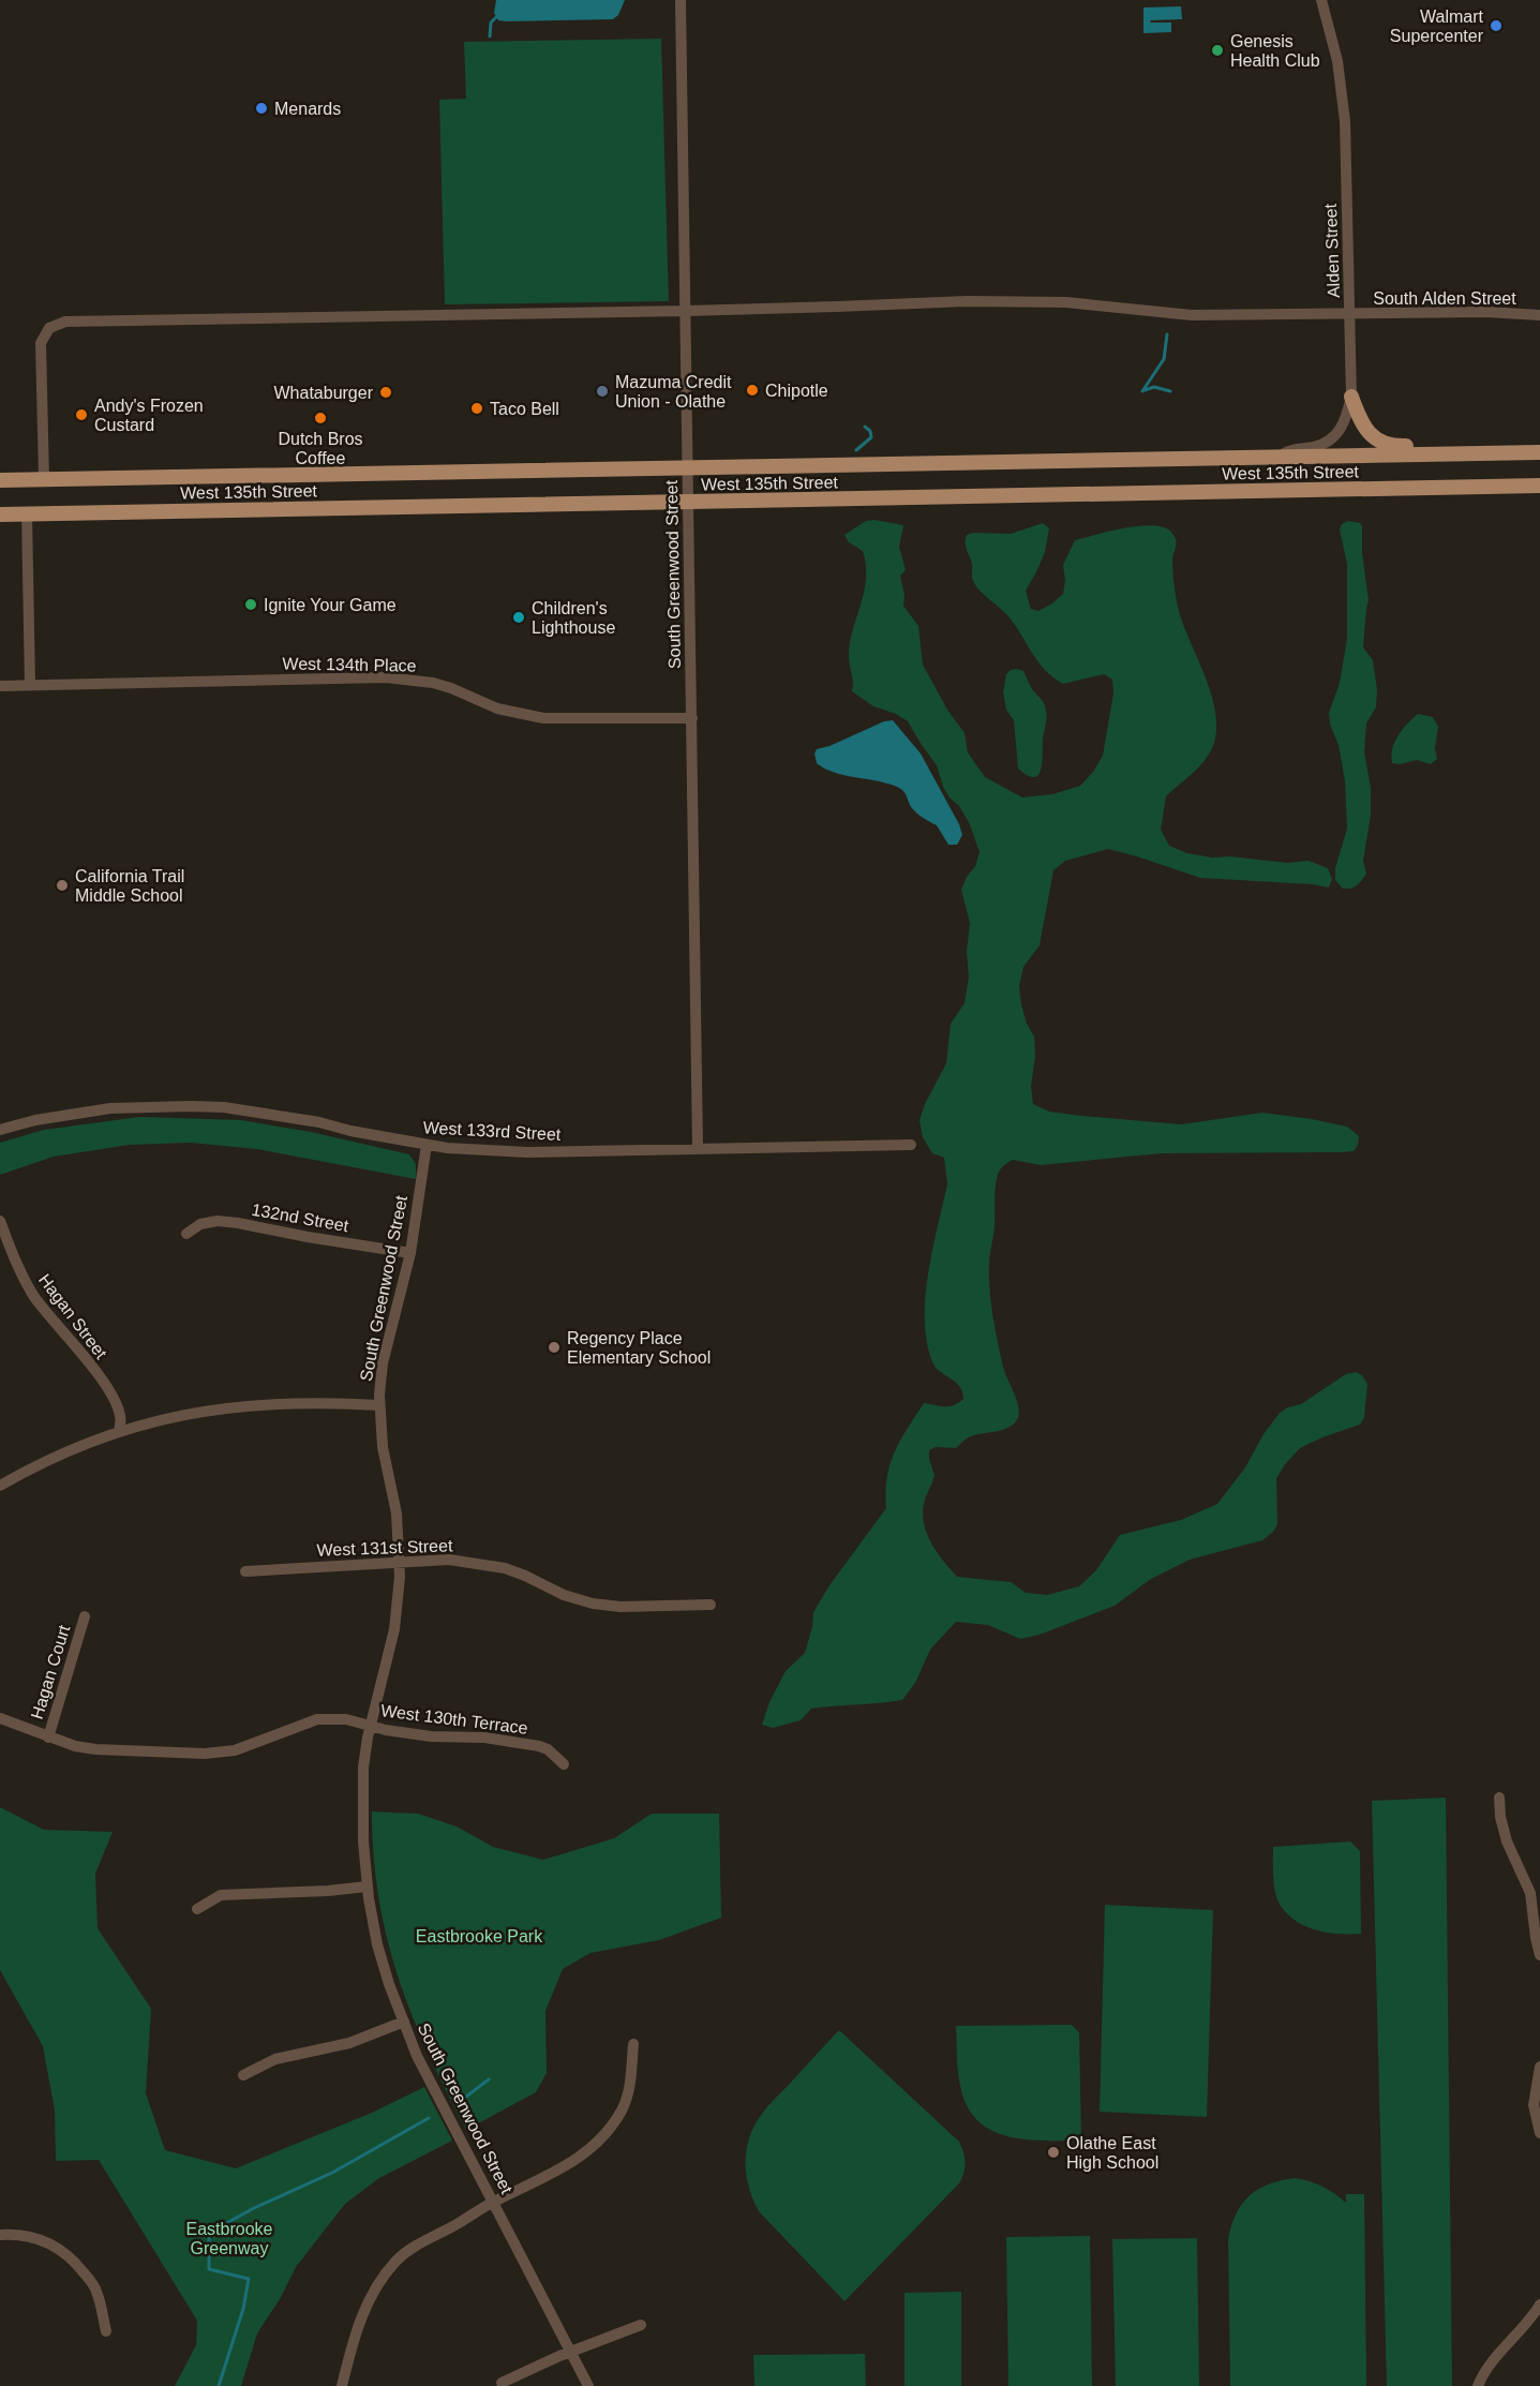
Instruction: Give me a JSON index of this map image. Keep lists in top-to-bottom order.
{
  "streets": {
    "main road": ["West 135th Street"],
    "street": [
      "Alden Street",
      "South Alden Street",
      "South Greenwood Street",
      "West 134th Place",
      "West 133rd Street",
      "132nd Street",
      "Hagan Street",
      "West 131st Street",
      "Hagan Court",
      "West 130th Terrace"
    ]
  },
  "crossings": [
    ["Alden Street", "South Alden Street"],
    ["Alden Street", "West 135th Street"],
    ["South Alden Street", "West 135th Street"],
    ["South Alden Street", "South Greenwood Street"],
    ["West 135th Street", "South Greenwood Street"],
    ["South Greenwood Street", "West 134th Place"],
    ["South Greenwood Street", "West 133rd Street"],
    ["South Greenwood Street", "132nd Street"],
    ["South Greenwood Street", "West 131st Street"],
    ["South Greenwood Street", "West 130th Terrace"],
    ["Hagan Court", "West 130th Terrace"]
  ],
  "parks": ["Eastbrooke Park", "Eastbrooke Greenway"],
  "places": [
    "Walmart Supercenter",
    "Genesis Health Club",
    "Menards",
    "Chipotle",
    "Mazuma Credit Union - Olathe",
    "Whataburger",
    "Taco Bell",
    "Andy's Frozen Custard",
    "Dutch Bros Coffee",
    "Ignite Your Game",
    "Children's Lighthouse",
    "California Trail Middle School",
    "Regency Place Elementary School",
    "Olathe East High School"
  ]
}
